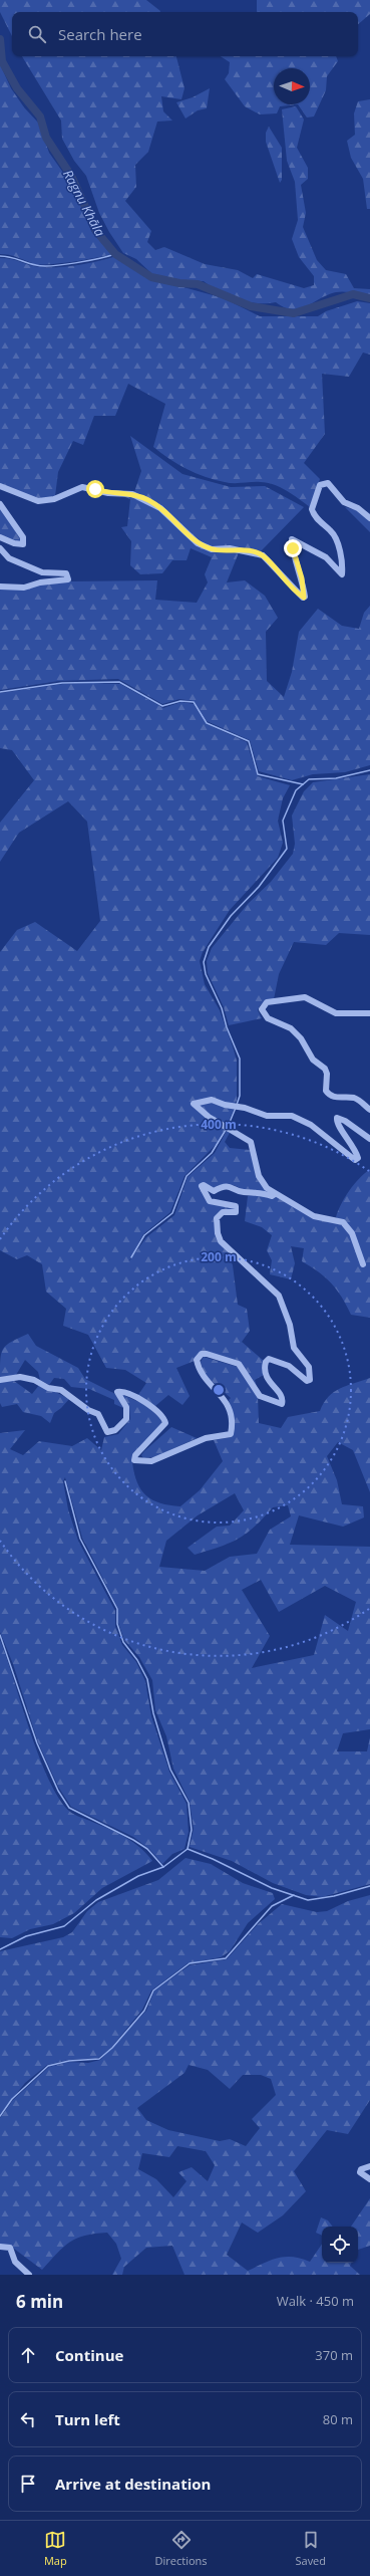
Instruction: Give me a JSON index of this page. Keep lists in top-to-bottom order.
{
  "water": ["Ragnu Khāla"],
  "north": "right",
  "page": {
    "search": "Search here",
    "heading": ["6 min", "Walk · 450 m"],
    "list": [
      ["Continue", "370 m"],
      ["Turn left", "80 m"],
      "Arrive at destination"
    ],
    "nav": ["Map", "Directions", "Saved"]
  },
  "rings": ["400 m", "200 m"]
}
